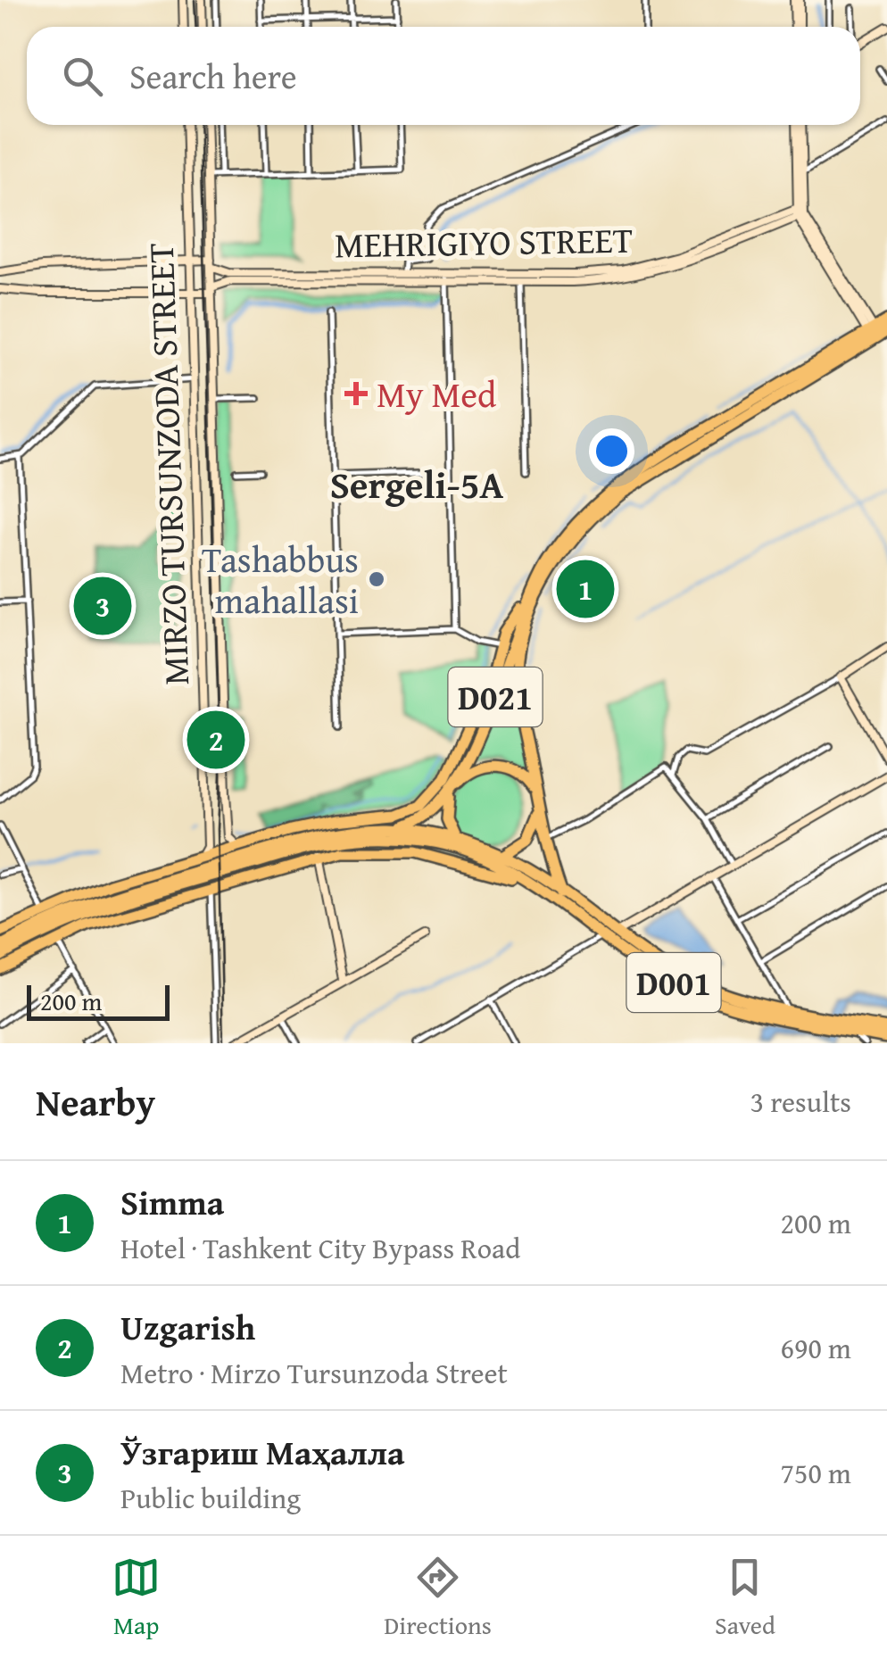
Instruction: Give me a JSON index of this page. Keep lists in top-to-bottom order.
{
  "streets": {
    "highway": ["D021", "D001"],
    "main road": ["MEHRIGIYO STREET", "MIRZO TURSUNZODA STREET"]
  },
  "crossings": [
    ["MEHRIGIYO STREET", "MIRZO TURSUNZODA STREET"],
    ["D021", "D001"]
  ],
  "districts": ["Sergeli-5A"],
  "places": {
    "health": ["My Med"],
    "other": ["Tashabbus mahallasi"]
  },
  "scale_bar": "200 m",
  "page": {
    "search": "Search here",
    "pins": ["1", "3", "2"],
    "scale": "200 m",
    "heading": ["Nearby", "3 results"],
    "list": [
      {
        "mark": "1",
        "name": "Simma",
        "note": "Hotel · Tashkent City Bypass Road",
        "value": "200 m"
      },
      {
        "mark": "2",
        "name": "Uzgarish",
        "note": "Metro · Mirzo Tursunzoda Street",
        "value": "690 m"
      },
      {
        "mark": "3",
        "name": "Ўзгариш Маҳалла",
        "note": "Public building",
        "value": "750 m"
      }
    ],
    "nav": ["Map", "Directions", "Saved"]
  }
}
